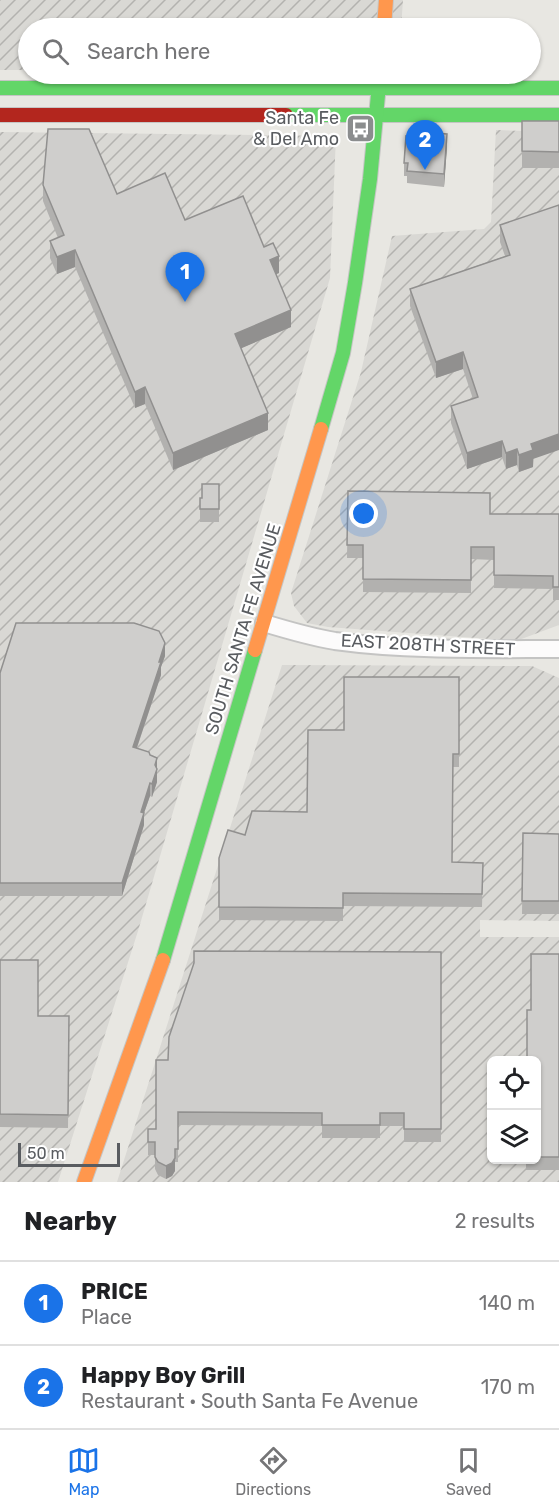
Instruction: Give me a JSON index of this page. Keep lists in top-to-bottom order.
{
  "streets": {
    "main road": ["SOUTH SANTA FE AVENUE"],
    "street": ["EAST 208TH STREET"]
  },
  "crossings": [
    ["SOUTH SANTA FE AVENUE", "EAST 208TH STREET"]
  ],
  "places": {
    "bus stop": ["Santa Fe & Del Amo"]
  },
  "scale_bar": "50 m",
  "page": {
    "search": "Search here",
    "pins": ["2", "1"],
    "scale": "50 m",
    "heading": ["Nearby", "2 results"],
    "list": [
      {
        "mark": "1",
        "name": "PRICE",
        "note": "Place",
        "value": "140 m"
      },
      {
        "mark": "2",
        "name": "Happy Boy Grill",
        "note": "Restaurant · South Santa Fe Avenue",
        "value": "170 m"
      }
    ],
    "nav": ["Map", "Directions", "Saved"]
  }
}
